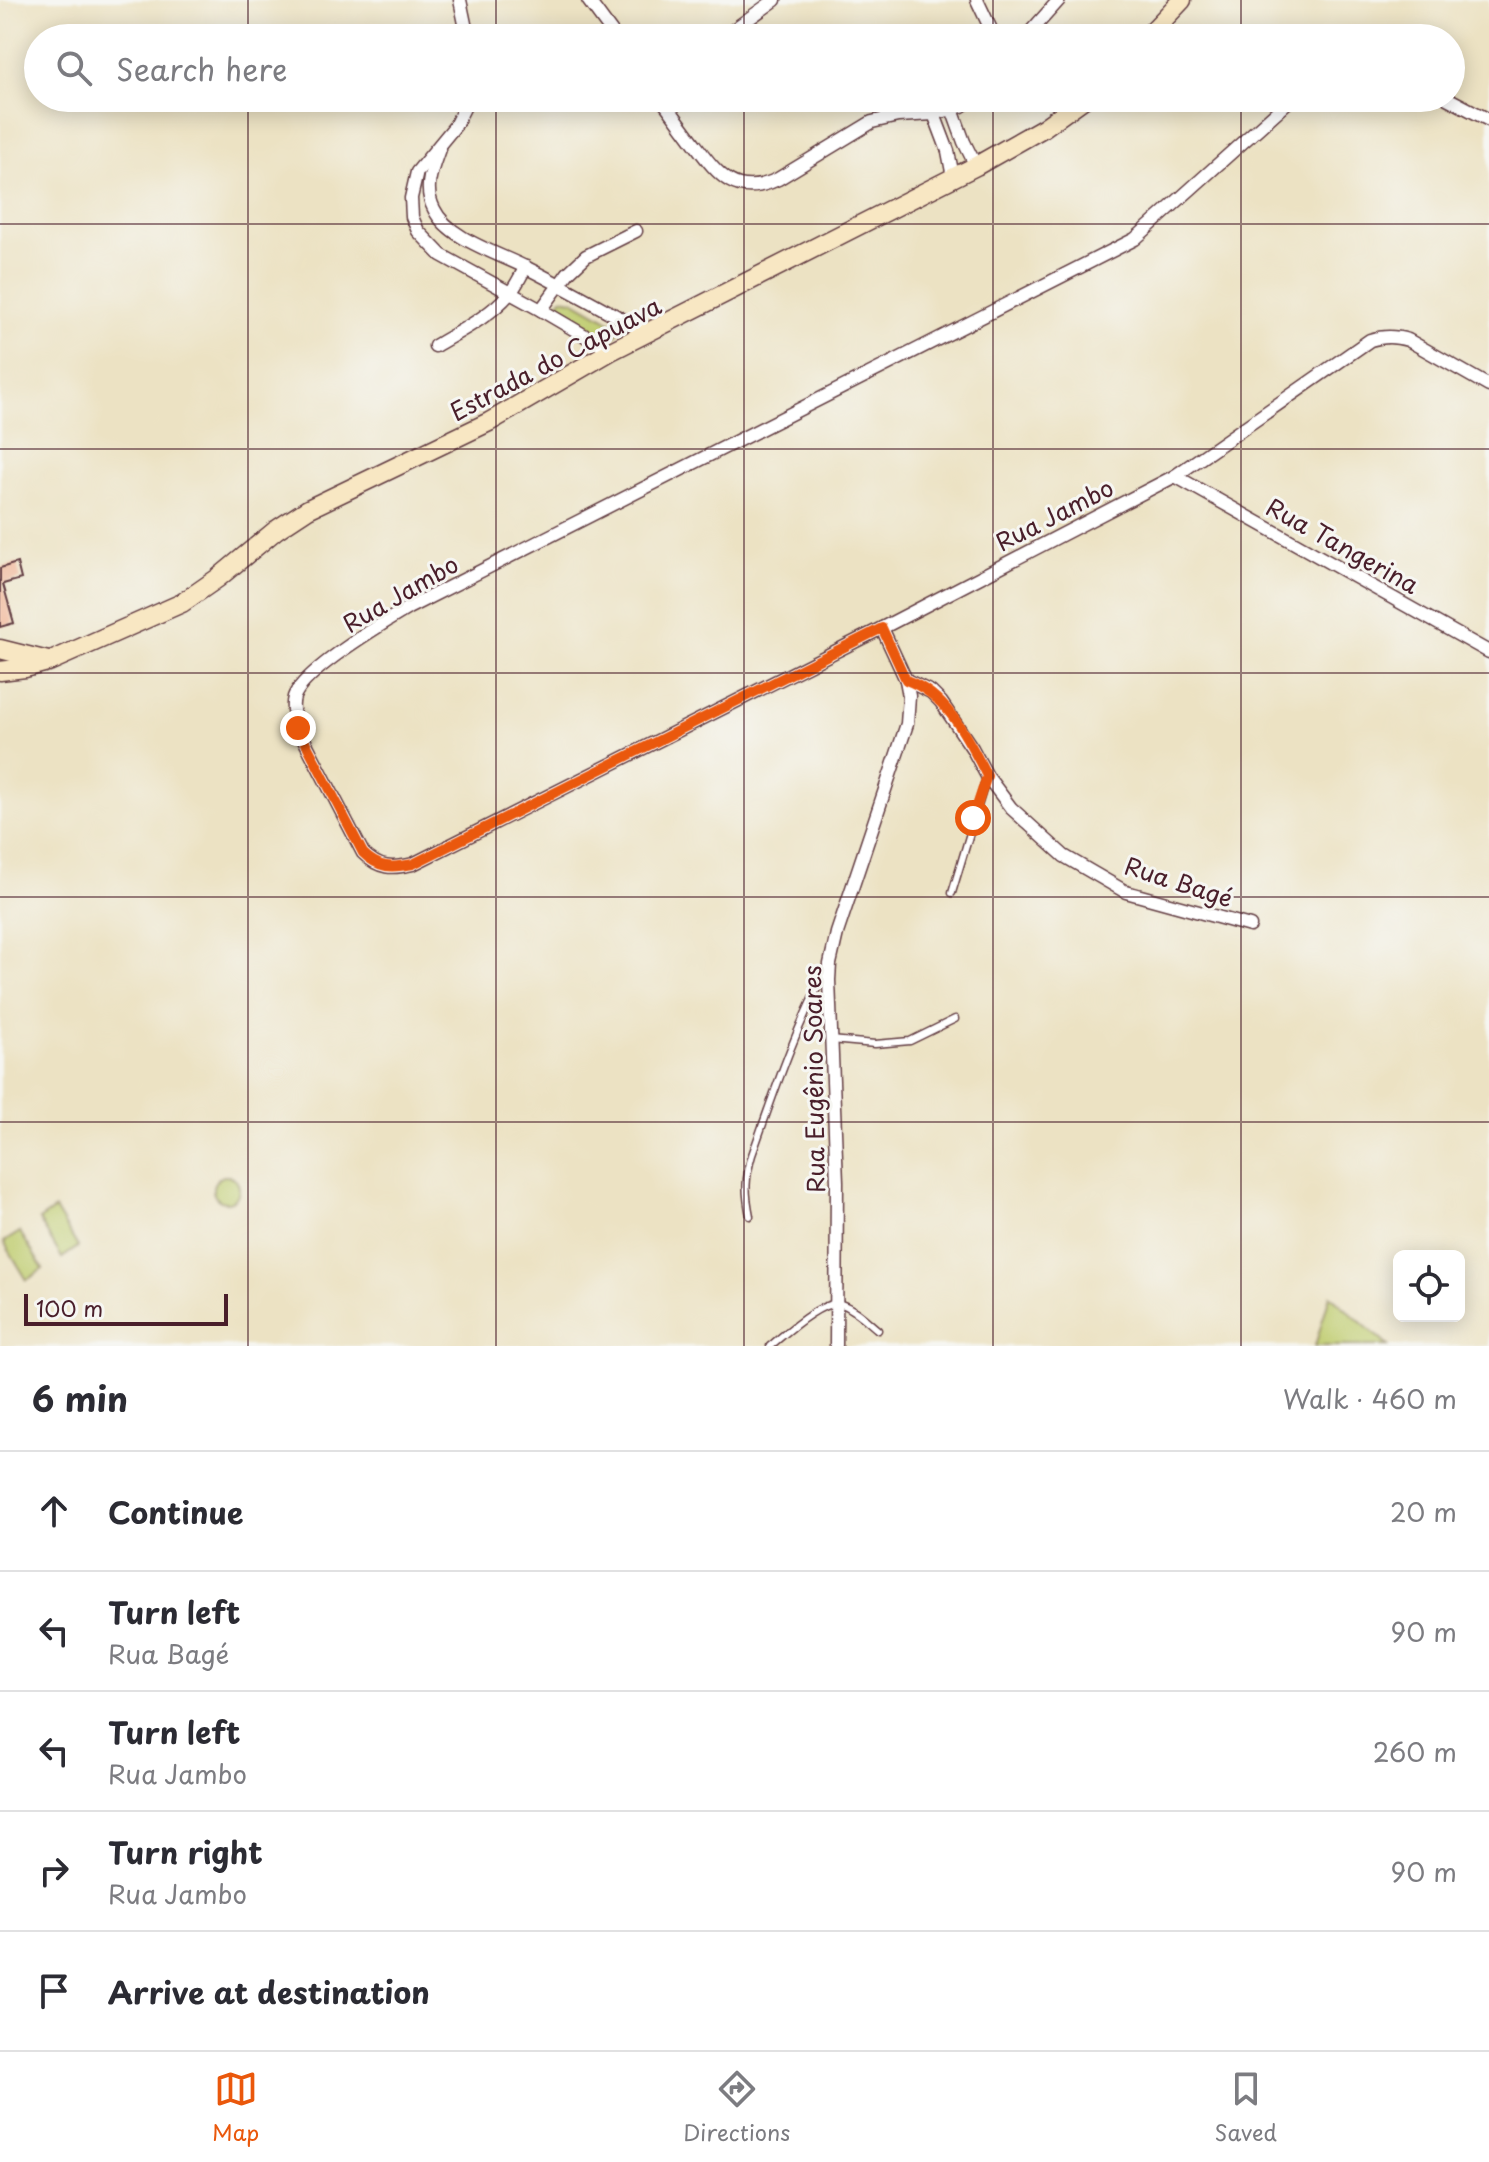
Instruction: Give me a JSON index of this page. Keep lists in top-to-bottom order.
{
  "streets": {
    "main road": ["Estrada do Capuava"],
    "street": [
      "Rua Jambo",
      "Rua Tangerina",
      "Rua Bagé",
      "Rua Eugênio Soares"
    ]
  },
  "crossings": [
    ["Rua Jambo", "Rua Tangerina"],
    ["Rua Bagé", "Rua Eugênio Soares"]
  ],
  "scale_bar": "100 m",
  "page": {
    "search": "Search here",
    "scale": "100 m",
    "heading": ["6 min", "Walk · 460 m"],
    "list": [
      ["Continue", "20 m"],
      ["Turn left", "Rua Bagé", "90 m"],
      ["Turn left", "Rua Jambo", "260 m"],
      ["Turn right", "Rua Jambo", "90 m"],
      "Arrive at destination"
    ],
    "nav": ["Map", "Directions", "Saved"]
  }
}
